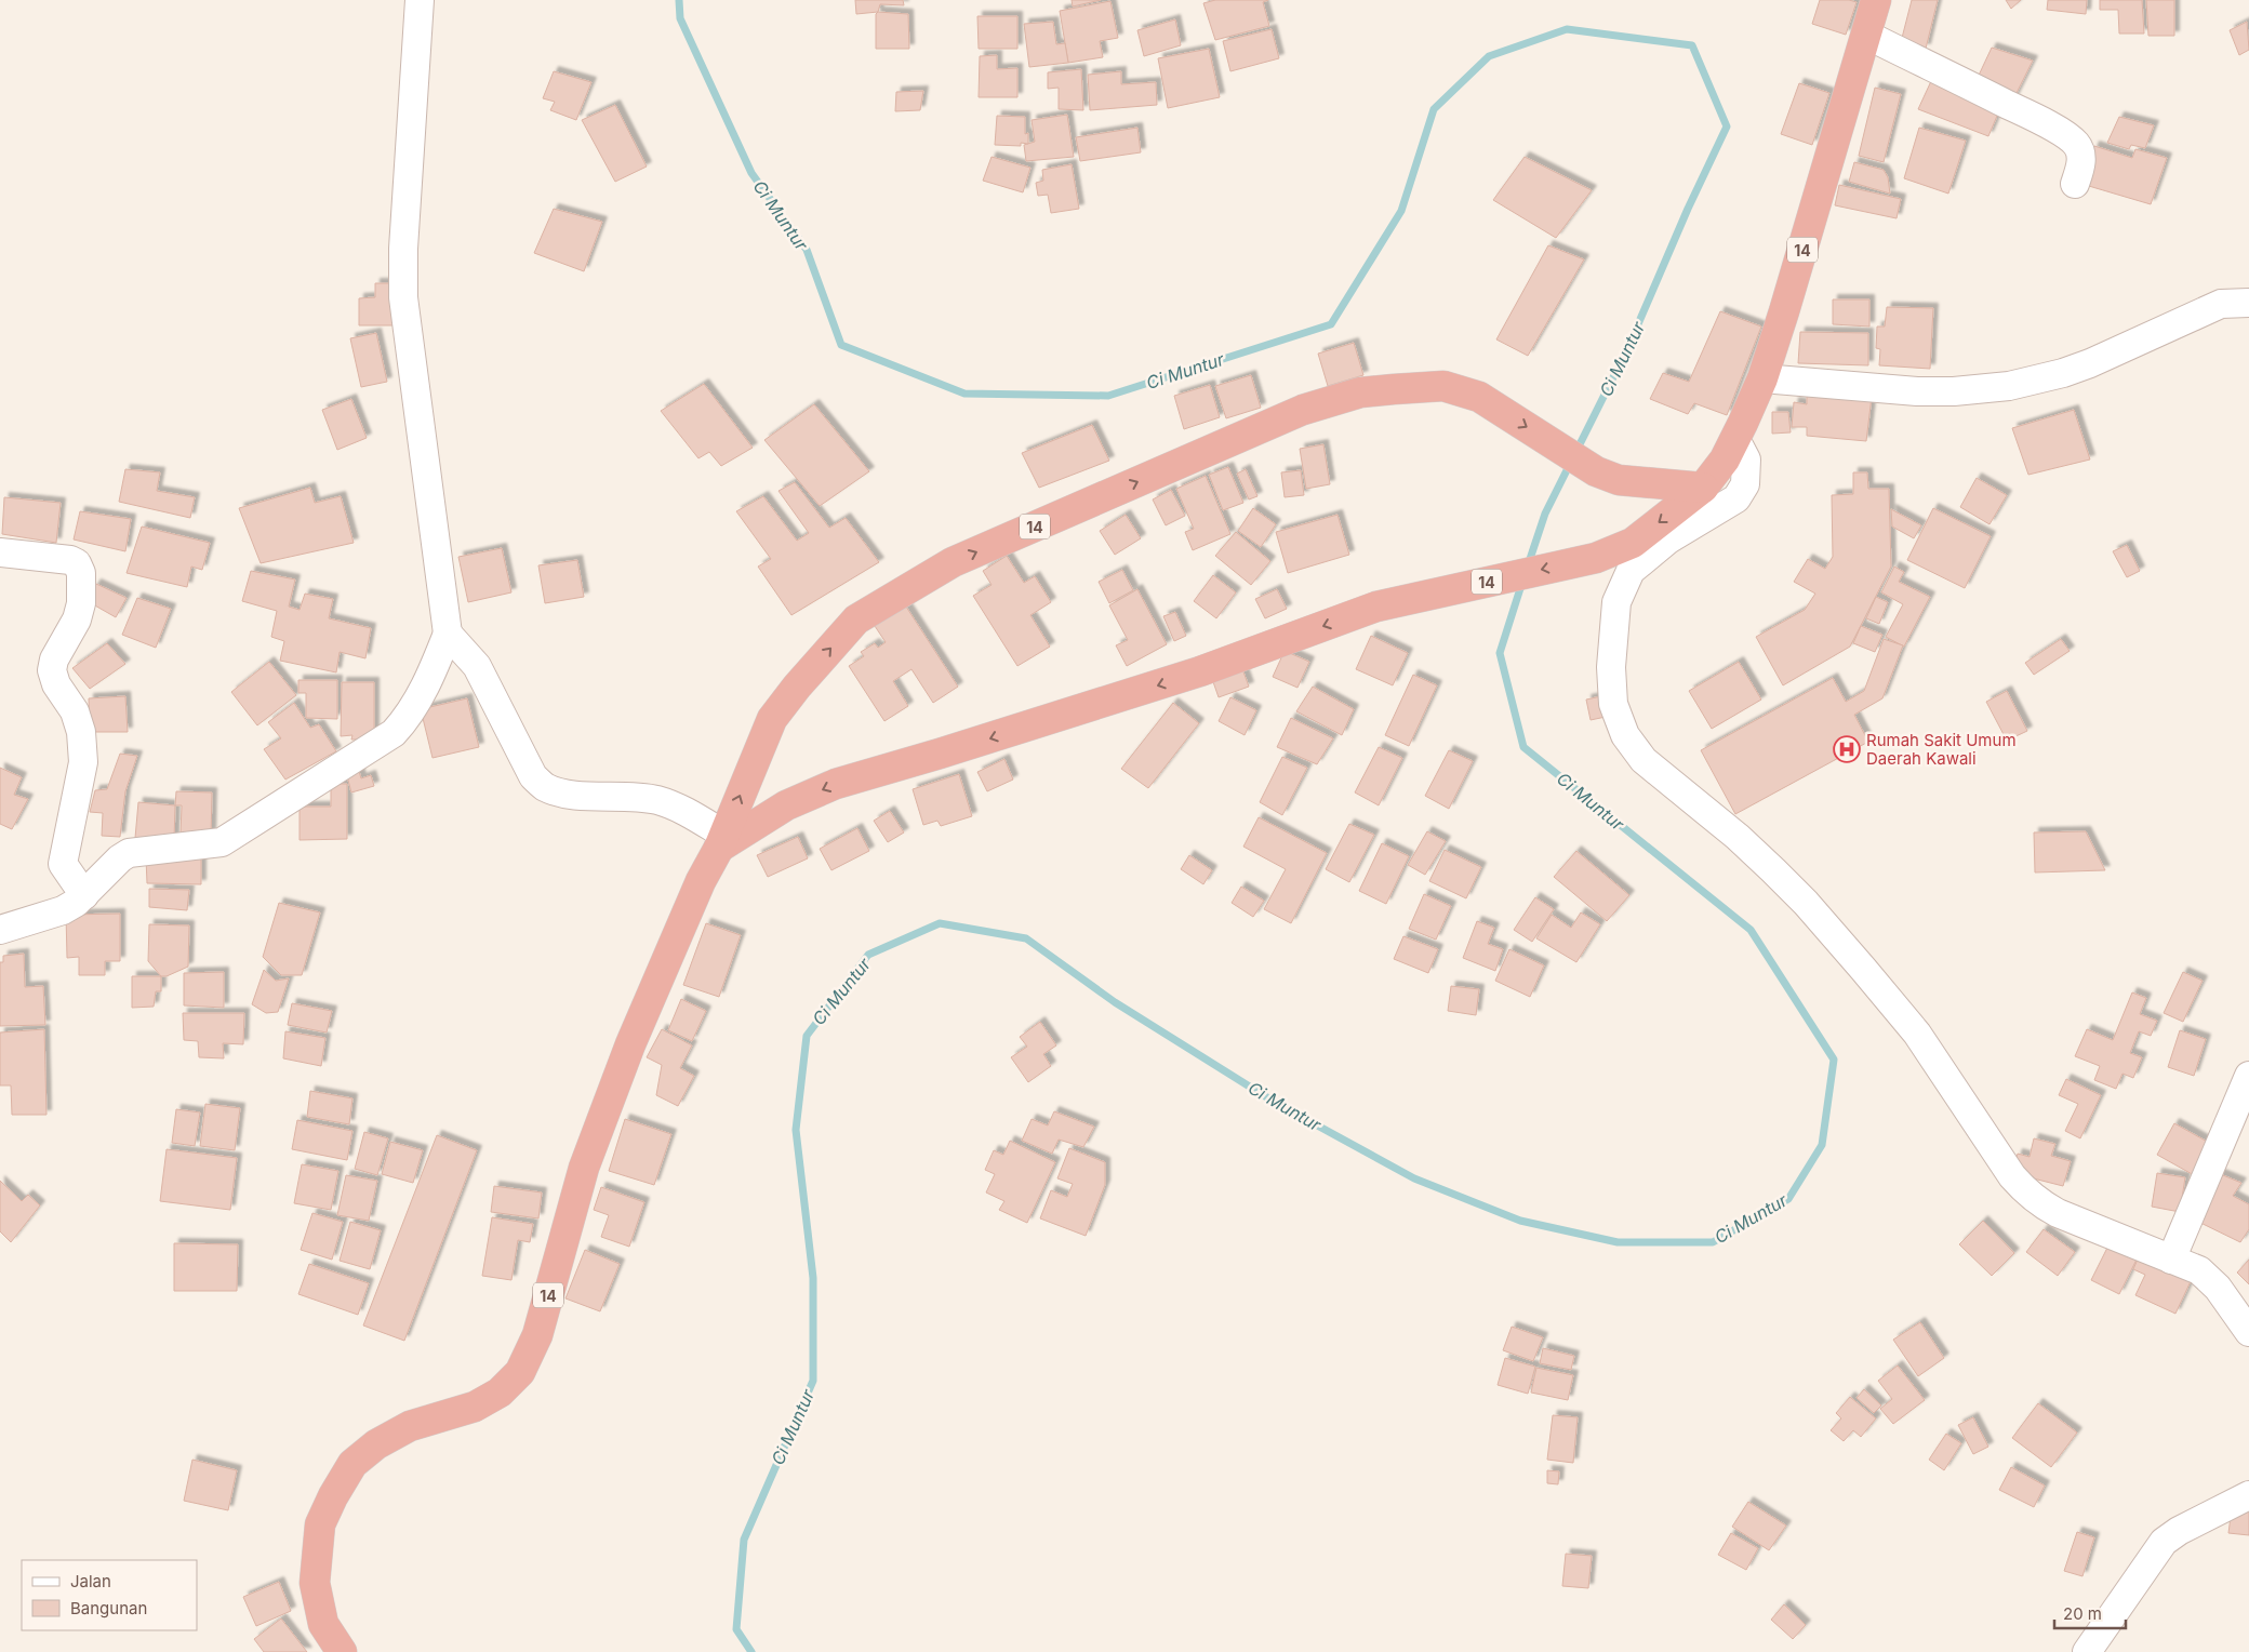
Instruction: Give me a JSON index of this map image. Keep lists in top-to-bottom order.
{
  "streets": {
    "highway": ["14"]
  },
  "water": ["Ci Muntur"],
  "places": {
    "hospital": ["Rumah Sakit Umum Daerah Kawali"]
  },
  "legend": ["Jalan", "Bangunan"],
  "scale_bar": "20 m"
}
